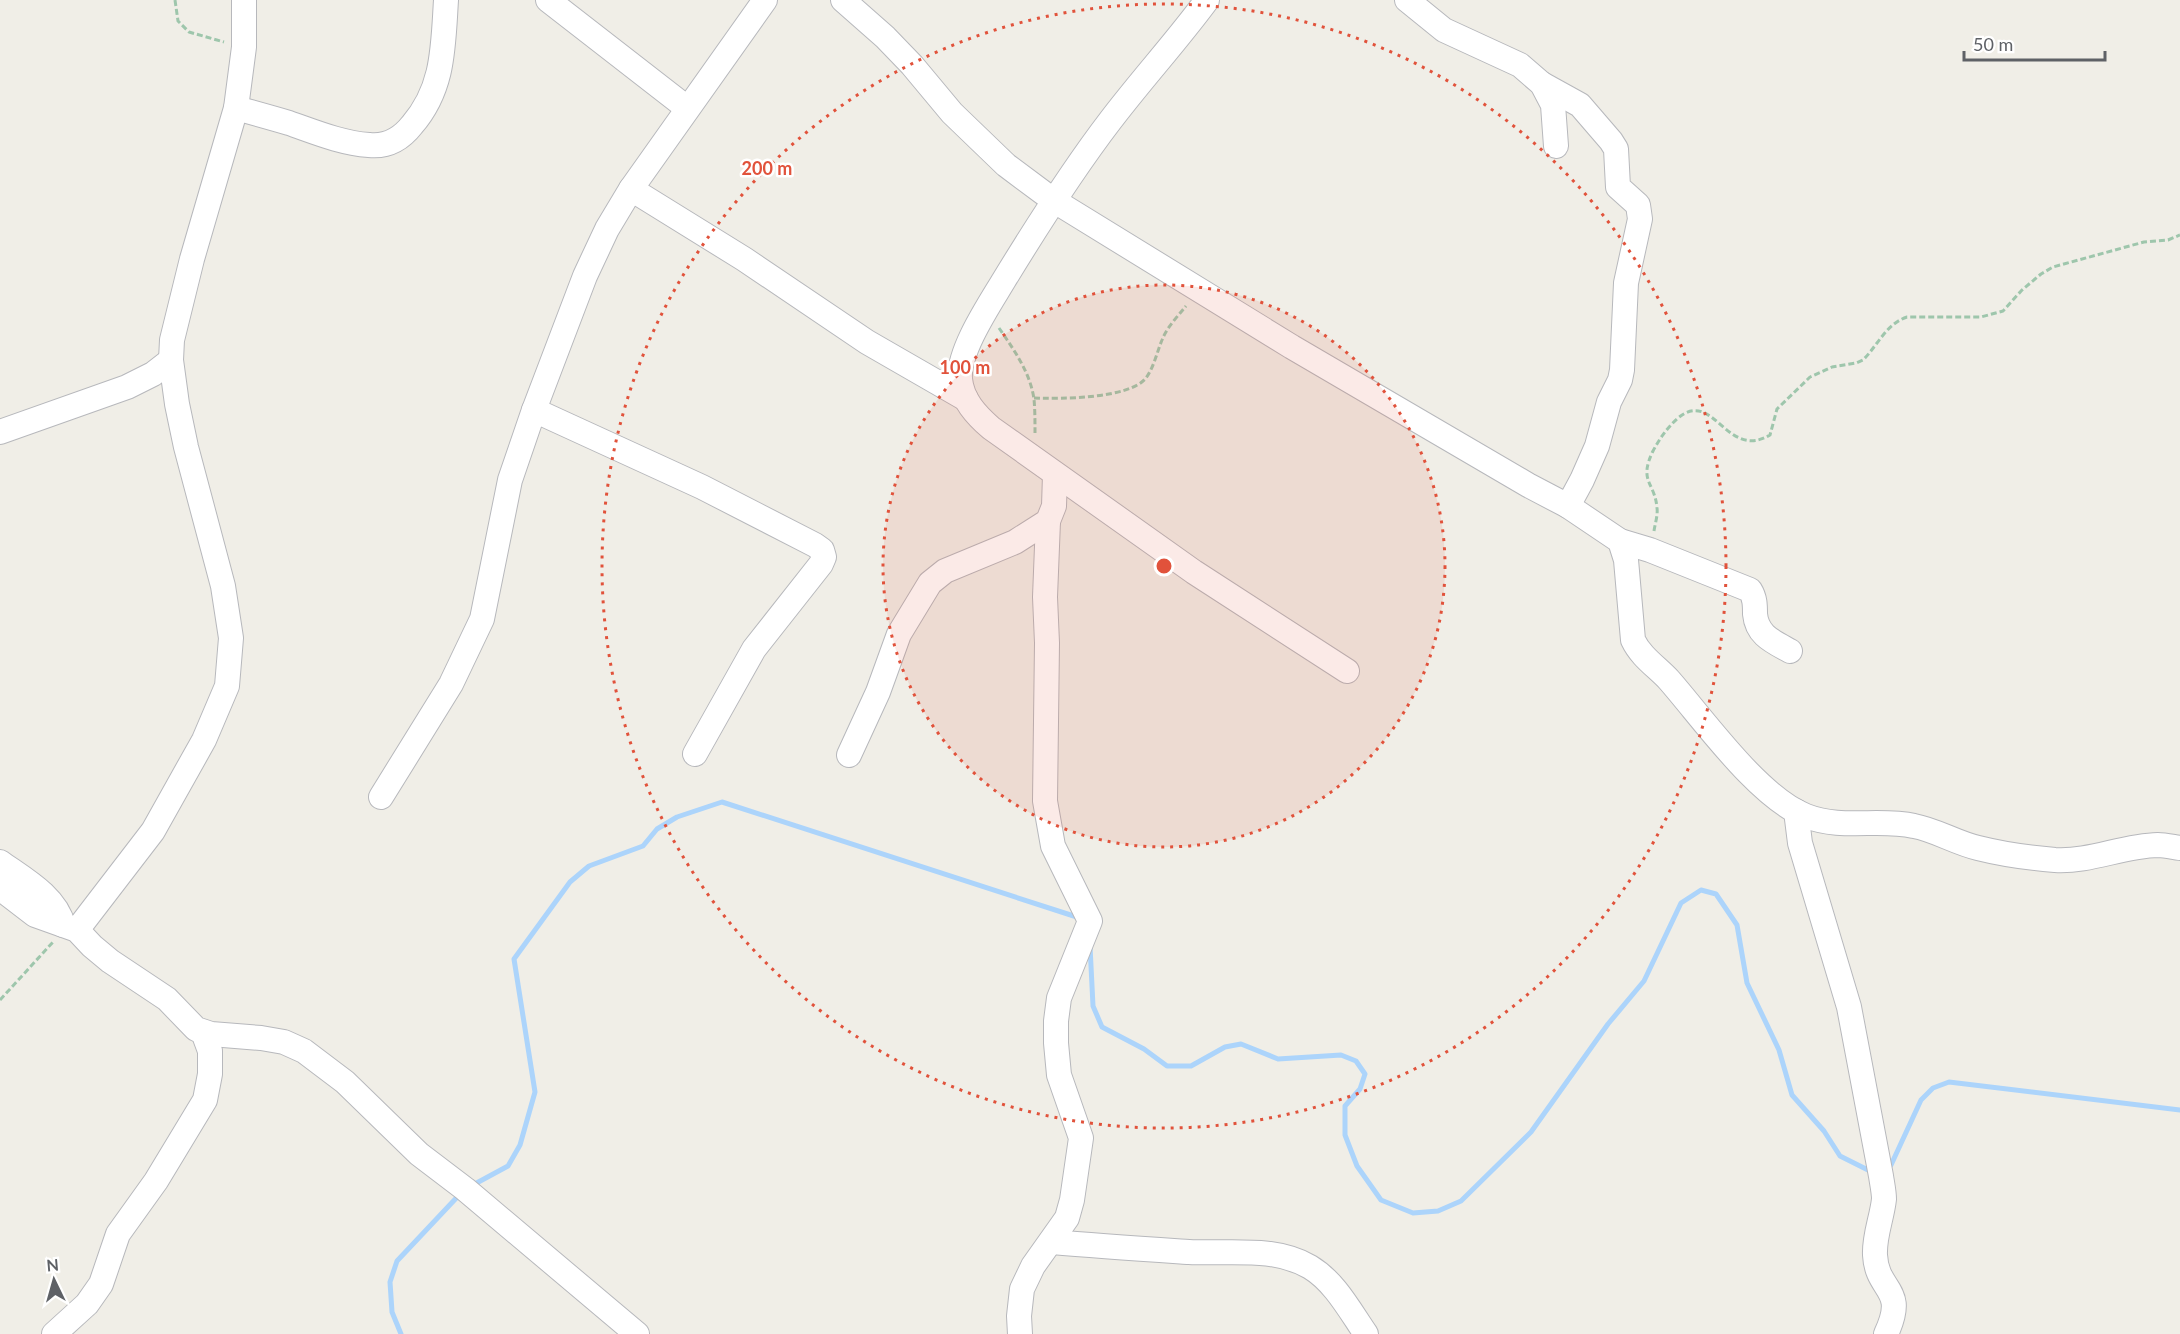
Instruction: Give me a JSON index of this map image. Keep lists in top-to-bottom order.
{
  "scale_bar": "50 m",
  "north": "top",
  "rings": ["200 m", "100 m"]
}
